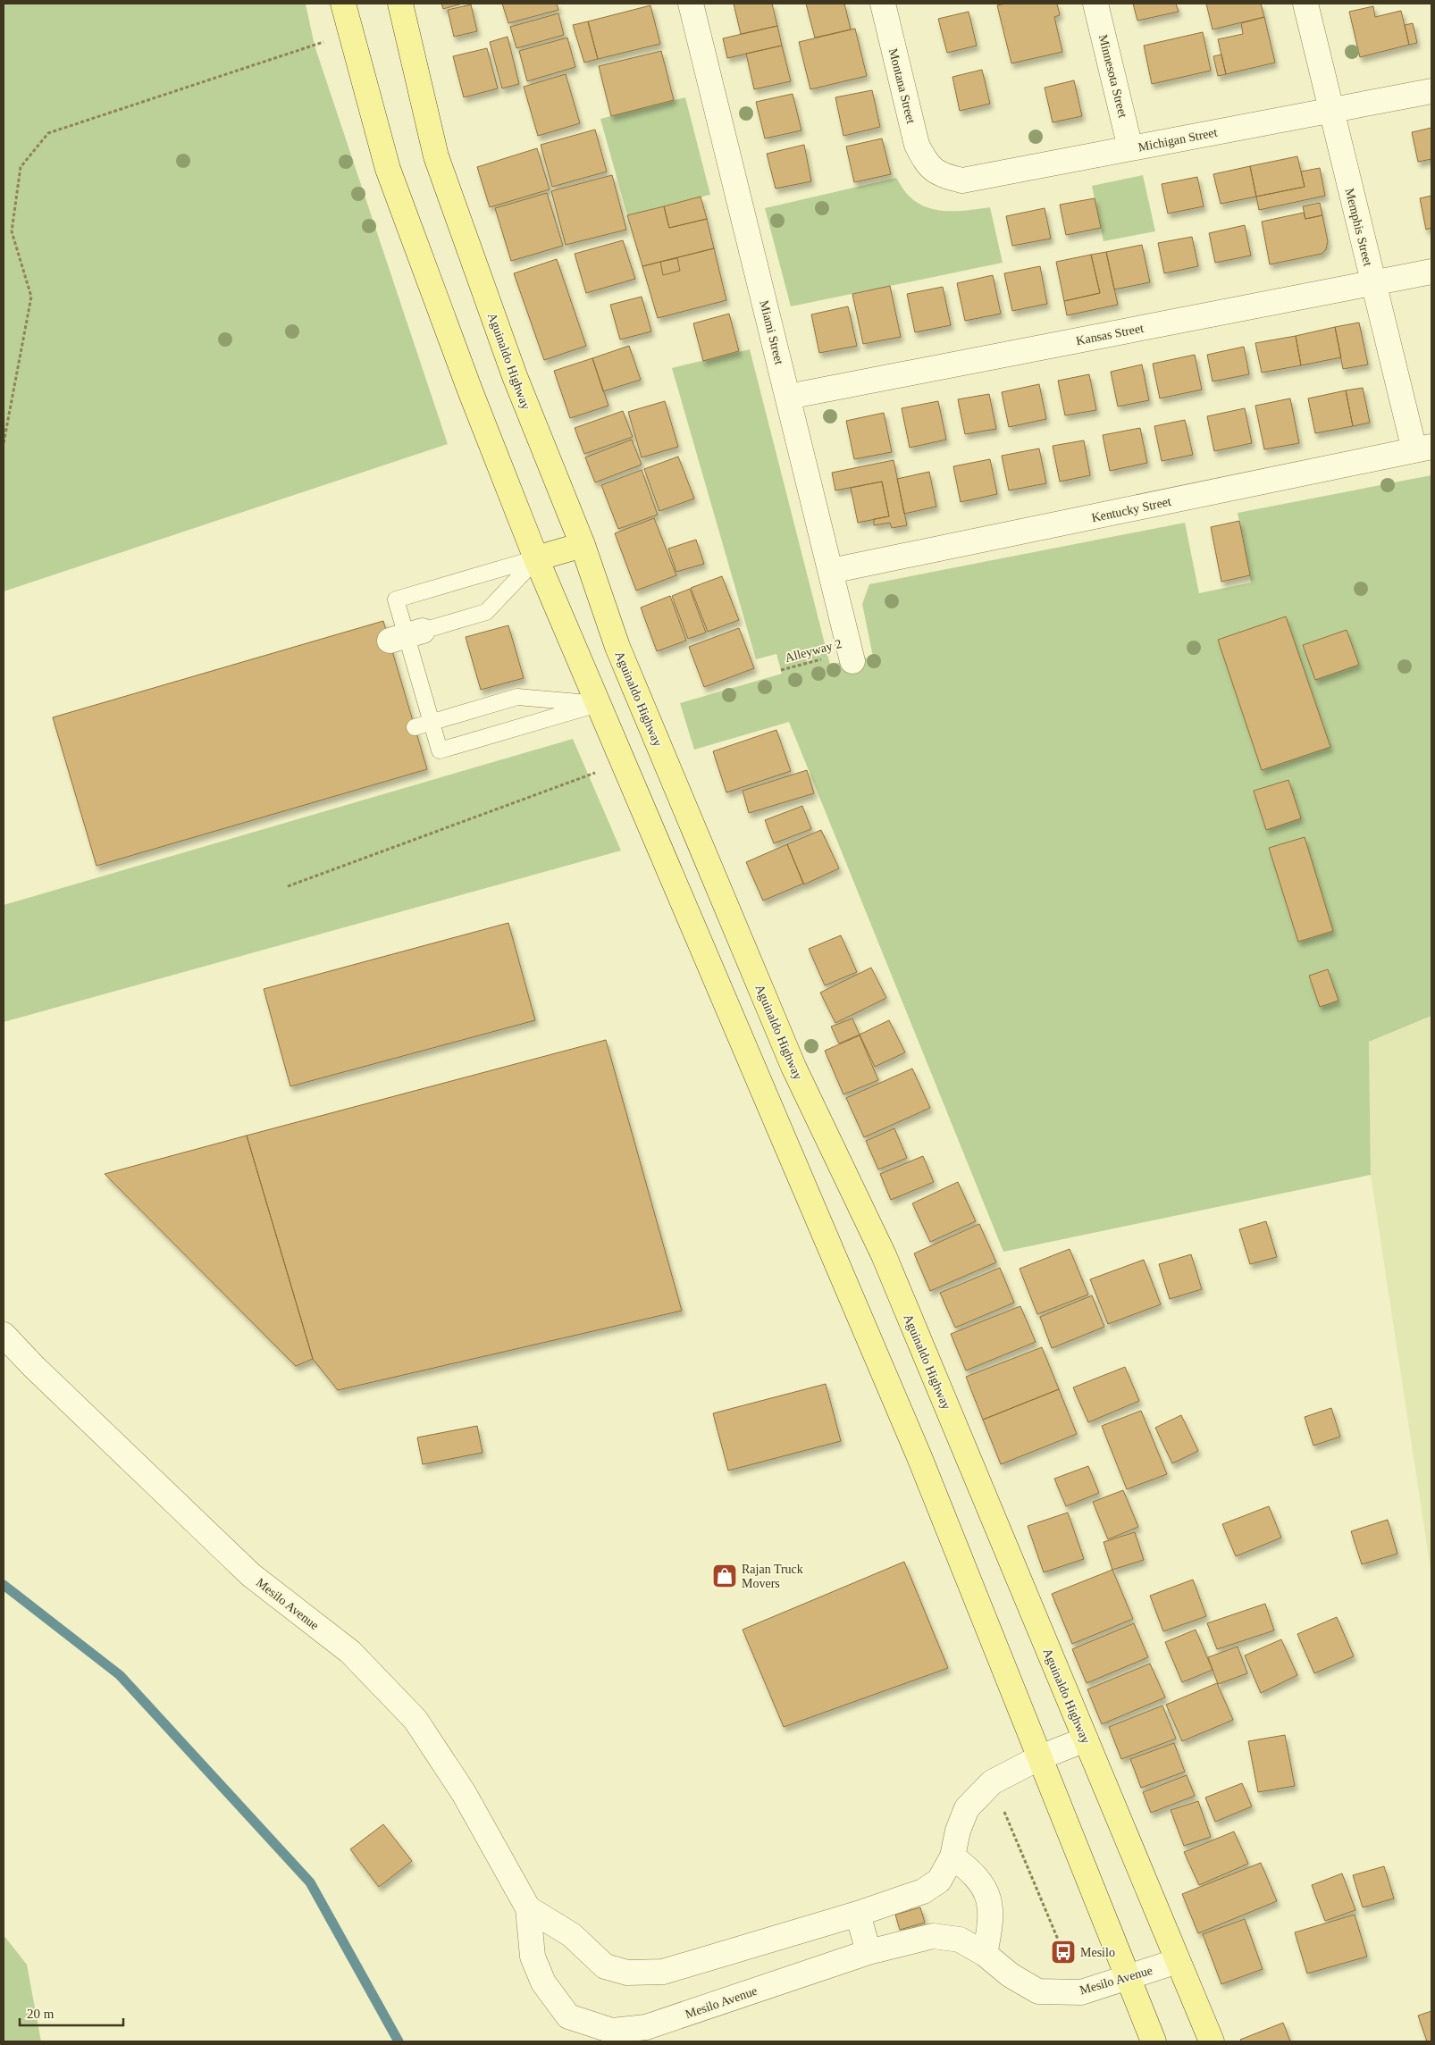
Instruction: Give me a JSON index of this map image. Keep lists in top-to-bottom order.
{
  "streets": {
    "main road": ["Aguinaldo Highway"],
    "street": [
      "Minnesota Street",
      "Montana Street",
      "Michigan Street",
      "Memphis Street",
      "Miami Street",
      "Kansas Street",
      "Kentucky Street",
      "Mesilo Avenue"
    ],
    "path": ["Alleyway 2"]
  },
  "crossings": [
    ["Minnesota Street", "Michigan Street"],
    ["Montana Street", "Michigan Street"],
    ["Michigan Street", "Memphis Street"],
    ["Memphis Street", "Kansas Street"],
    ["Memphis Street", "Kentucky Street"],
    ["Miami Street", "Kansas Street"],
    ["Miami Street", "Kentucky Street"],
    ["Miami Street", "Alleyway 2"],
    ["Aguinaldo Highway", "Mesilo Avenue"]
  ],
  "places": {
    "shop": ["Rajan Truck Movers"],
    "bus stop": ["Mesilo"]
  },
  "scale_bar": "20 m"
}
